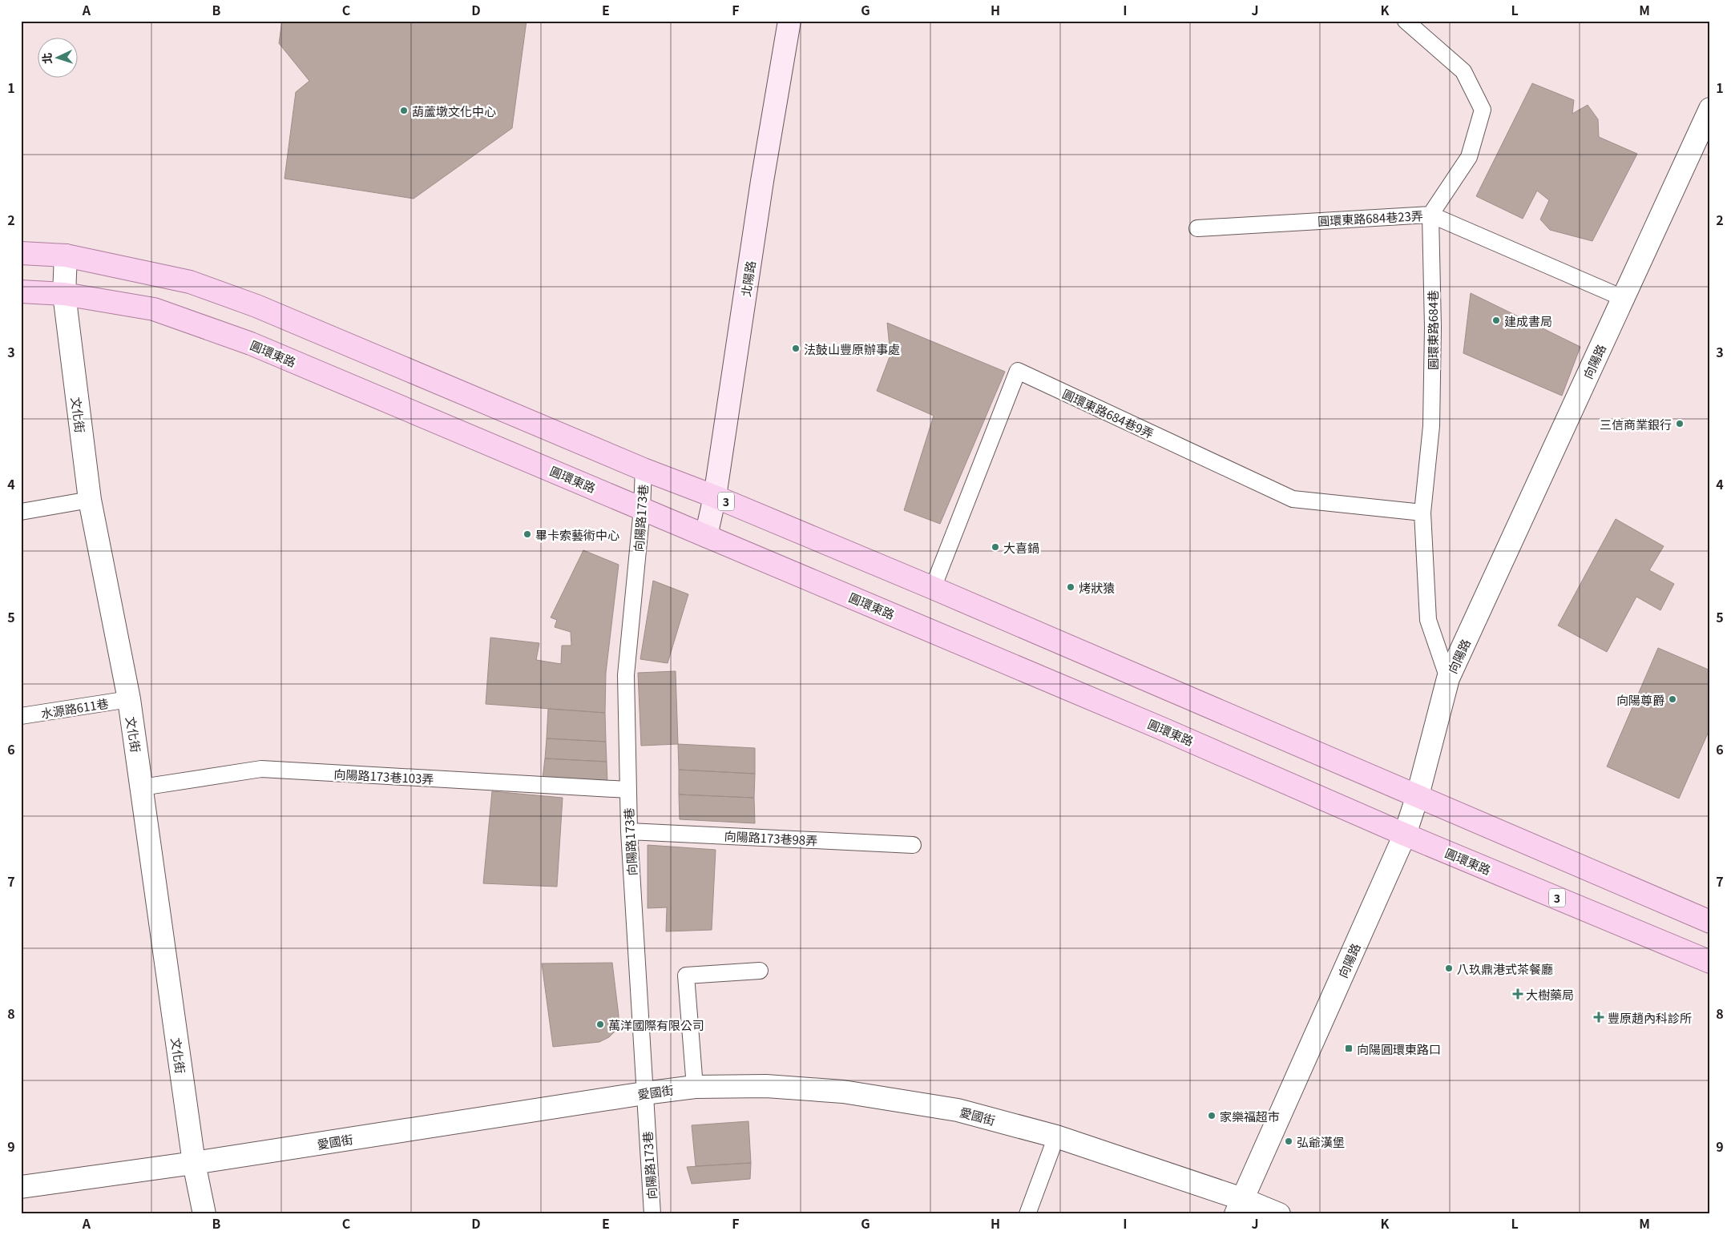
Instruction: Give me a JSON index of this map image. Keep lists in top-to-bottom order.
{
  "streets": {
    "main road": ["圓環東路", "3"],
    "street": [
      "北陽路",
      "向陽路",
      "文化街",
      "愛國街"
    ],
    "lane": [
      "圓環東路684巷23弄",
      "圓環東路684巷",
      "圓環東路684巷9弄",
      "向陽路173巷",
      "水源路611巷",
      "向陽路173巷103弄",
      "向陽路173巷98弄"
    ]
  },
  "crossings": [
    ["圓環東路684巷23弄", "圓環東路684巷"],
    ["圓環東路684巷23弄", "向陽路"],
    ["北陽路", "圓環東路"],
    ["北陽路", "3"],
    ["圓環東路684巷", "向陽路"],
    ["圓環東路684巷", "圓環東路684巷9弄"],
    ["圓環東路", "向陽路"],
    ["圓環東路", "文化街"],
    ["圓環東路", "向陽路173巷"],
    ["向陽路", "3"],
    ["向陽路", "愛國街"],
    ["圓環東路684巷9弄", "3"],
    ["文化街", "3"],
    ["文化街", "水源路611巷"],
    ["文化街", "向陽路173巷103弄"],
    ["文化街", "愛國街"],
    ["3", "向陽路173巷"],
    ["向陽路173巷", "向陽路173巷103弄"],
    ["向陽路173巷", "向陽路173巷98弄"],
    ["向陽路173巷", "愛國街"]
  ],
  "places": {
    "other": [
      "葫蘆墩文化中心",
      "建成書局",
      "法鼓山豐原辦事處",
      "三信商業銀行",
      "畢卡索藝術中心",
      "大喜鍋",
      "烤狀猿",
      "向陽尊爵",
      "八玖鼎港式茶餐廳",
      "萬洋國際有限公司",
      "家樂福超市",
      "弘爺漢堡"
    ],
    "health": ["大樹藥局", "豐原趙內科診所"],
    "transit": ["向陽圓環東路口"]
  },
  "north": "left",
  "grid": {
    "columns": [
      "A",
      "B",
      "C",
      "D",
      "E",
      "F",
      "G",
      "H",
      "I",
      "J",
      "K",
      "L",
      "M"
    ],
    "rows": [
      "1",
      "2",
      "3",
      "4",
      "5",
      "6",
      "7",
      "8",
      "9"
    ]
  }
}
